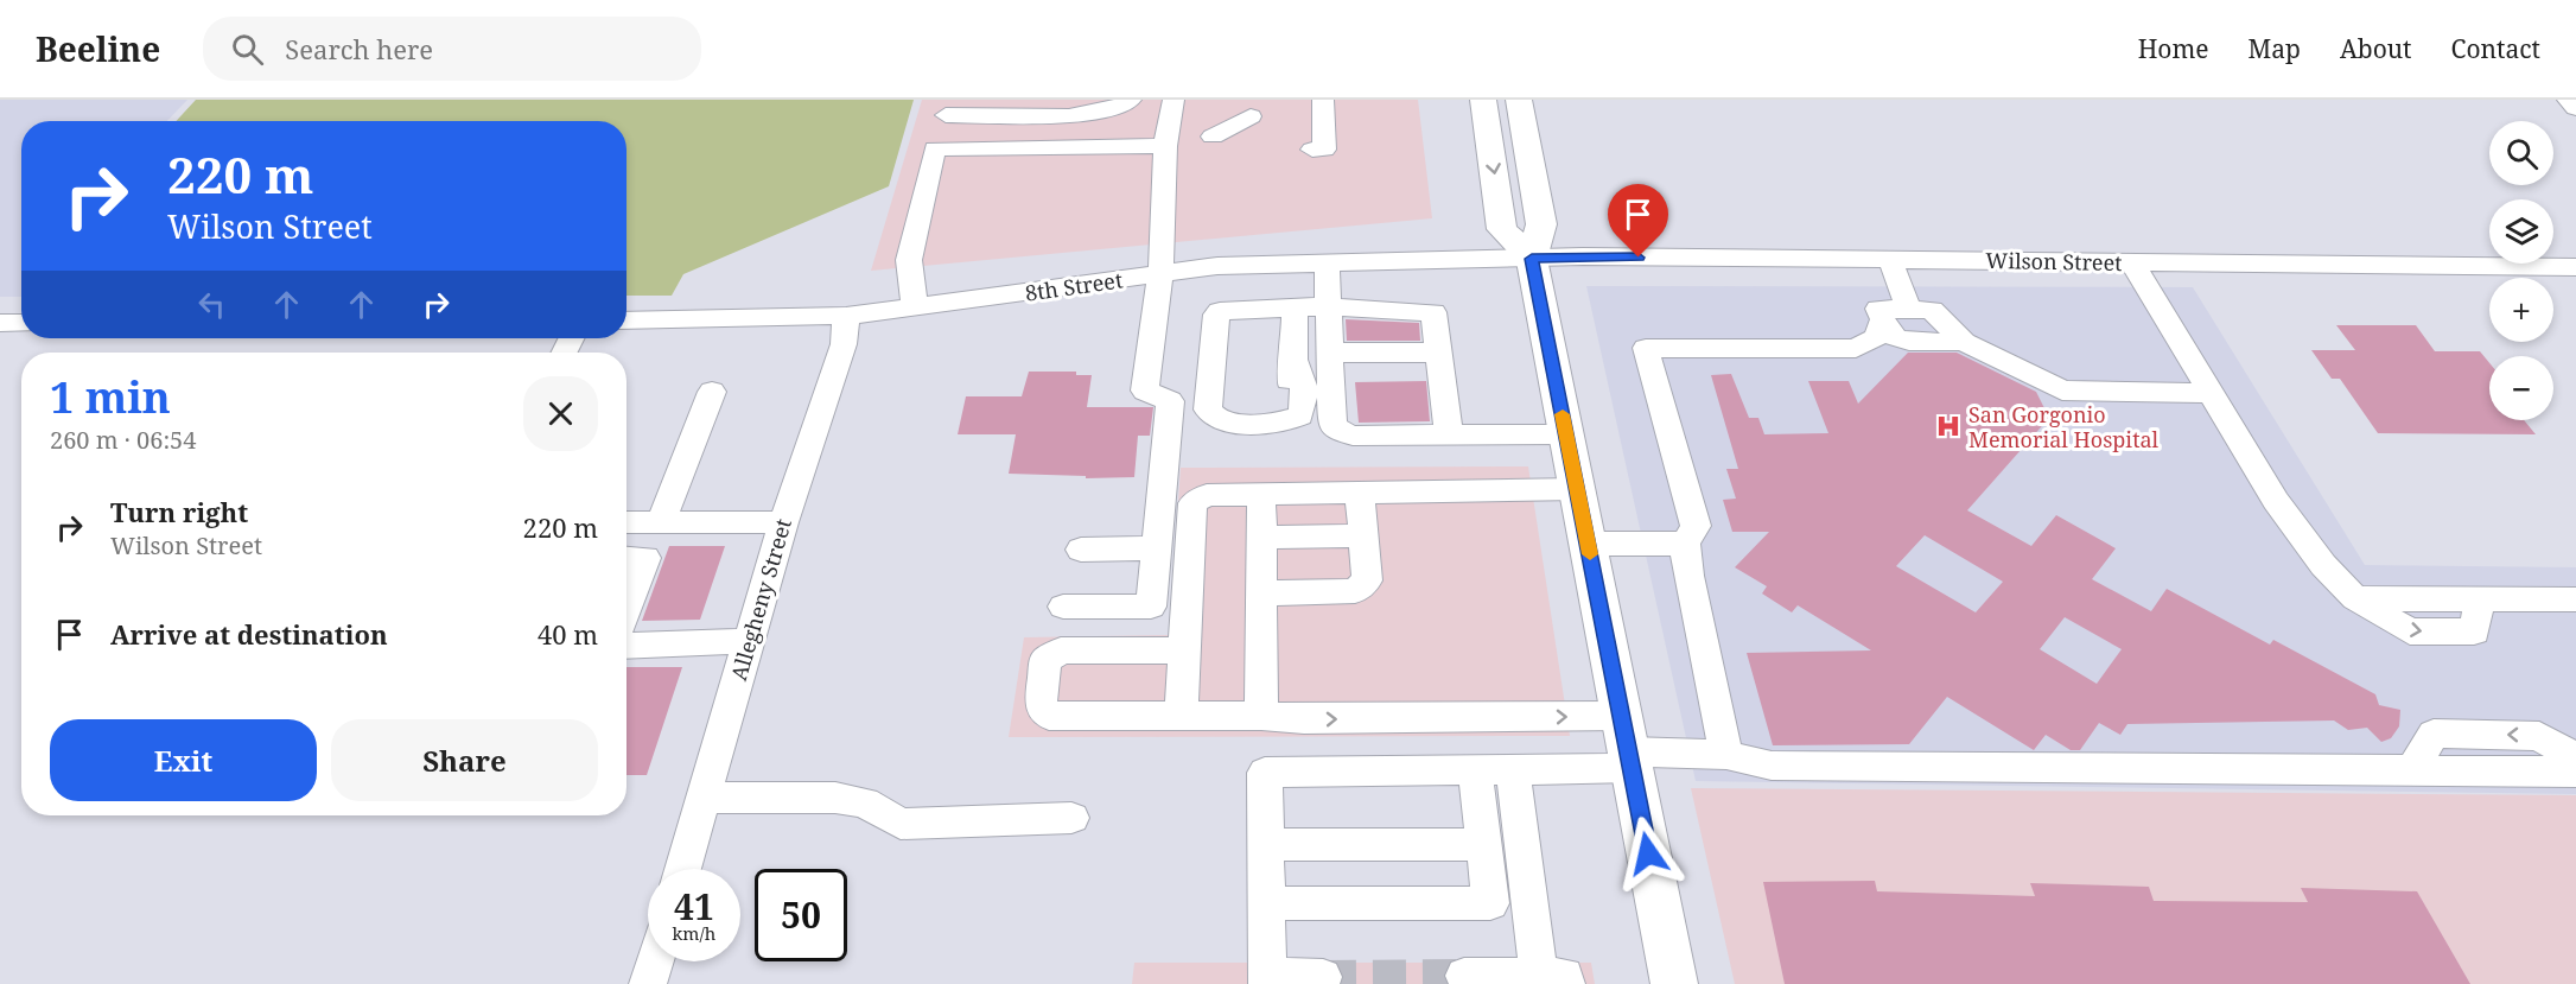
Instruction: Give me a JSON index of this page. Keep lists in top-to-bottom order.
{
  "streets": {
    "street": ["Wilson Street", "8th Street", "Allegheny Street"]
  },
  "crossings": [
    ["Wilson Street", "8th Street"],
    ["8th Street", "Allegheny Street"]
  ],
  "places": {
    "hospital": ["San Gorgonio Memorial Hospital"]
  },
  "page": {
    "header": "Beeline",
    "search": "Search here",
    "nav": [
      "Home",
      "Map",
      "About",
      "Contact"
    ],
    "map_buttons": ["+", "−"],
    "turn": ["220 m", "Wilson Street"],
    "heading": ["1 min", "260 m · 06:54"],
    "list": [
      {
        "name": "Turn right",
        "note": "Wilson Street",
        "value": "220 m"
      },
      {
        "name": "Arrive at destination",
        "value": "40 m"
      }
    ],
    "buttons": ["Exit", "Share"],
    "speed": "41 km/h",
    "limit": "50"
  }
}
